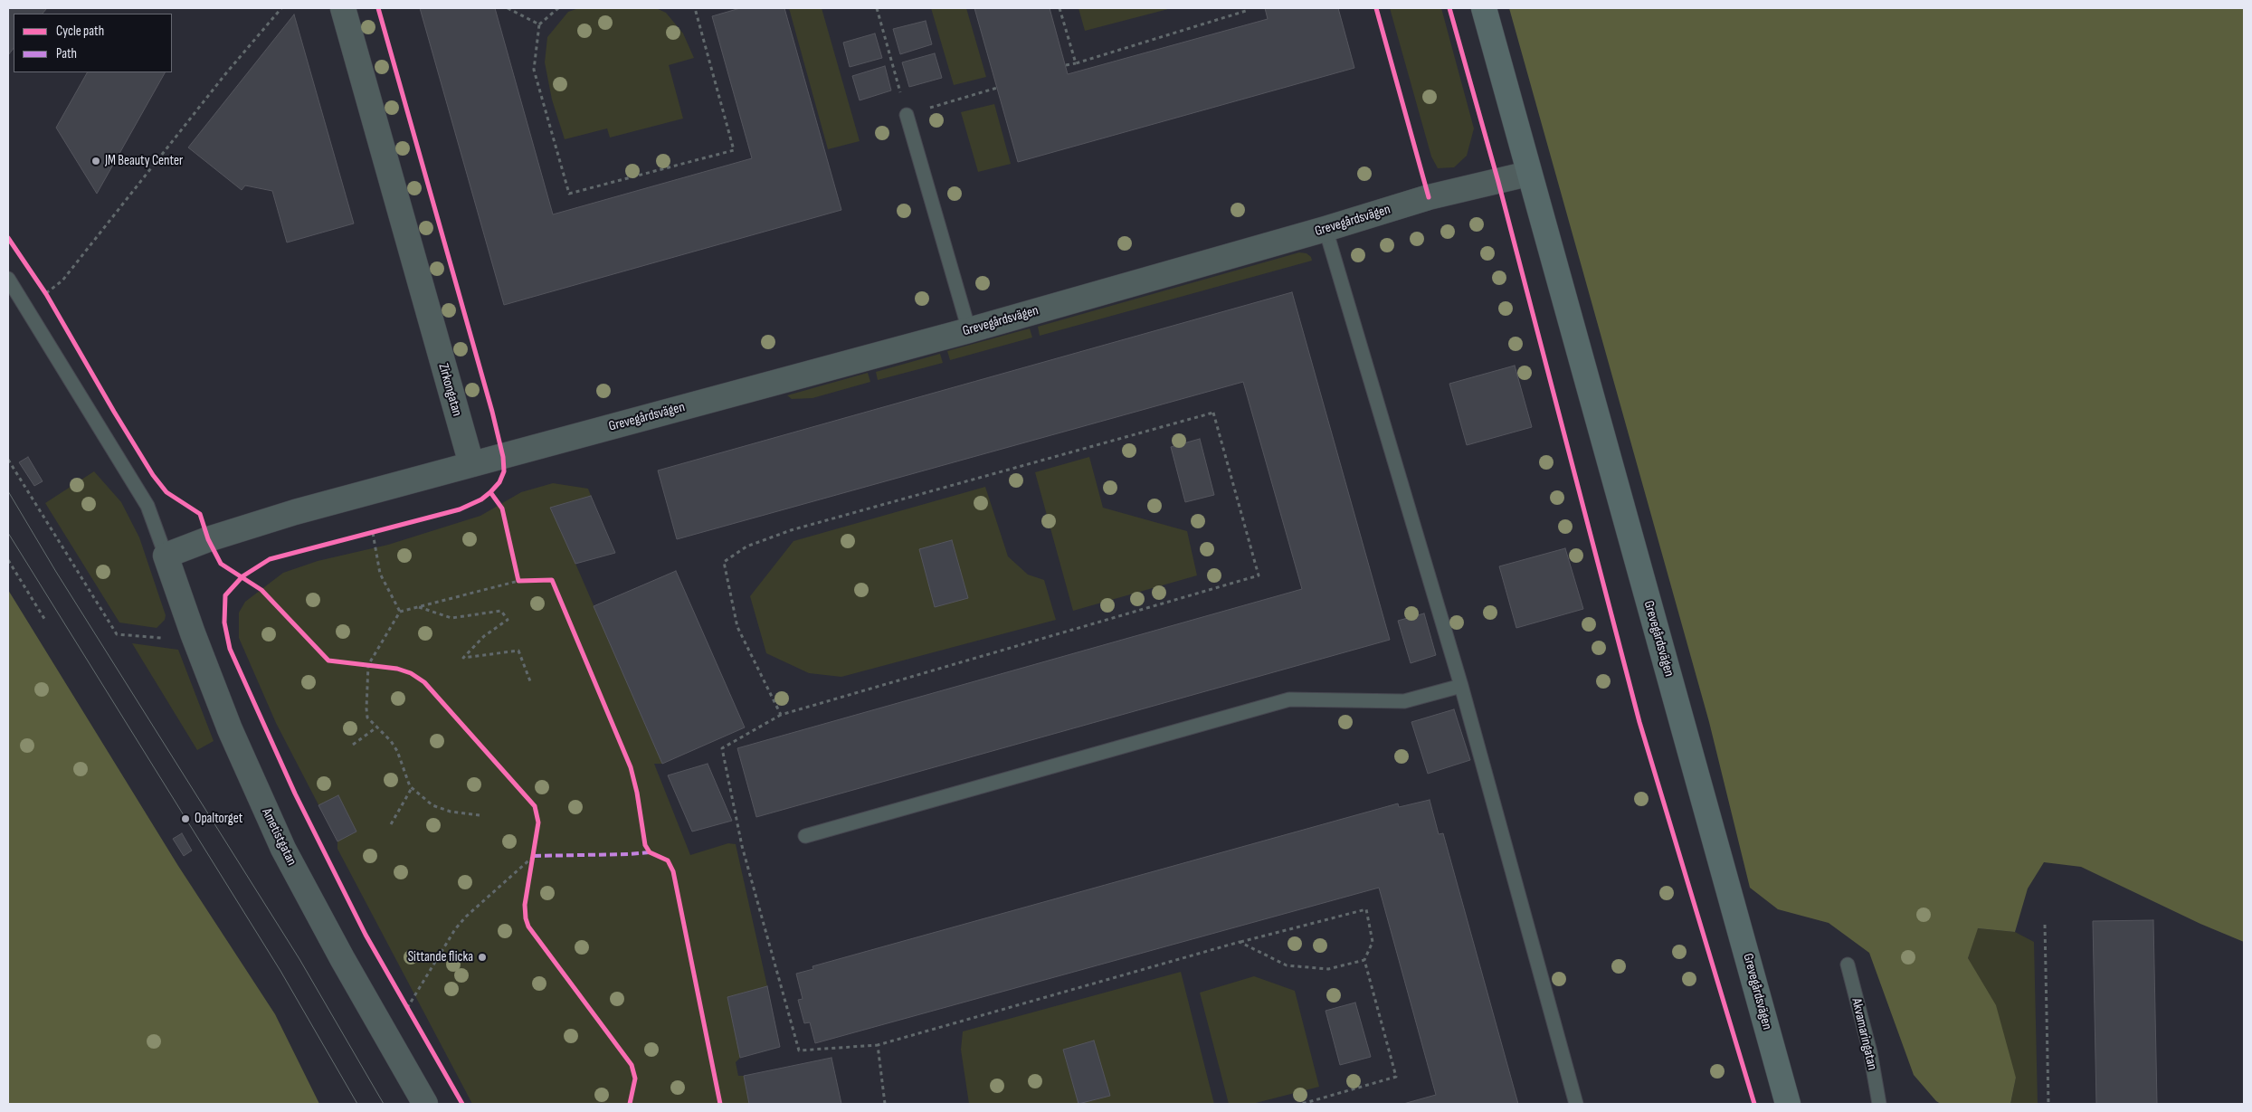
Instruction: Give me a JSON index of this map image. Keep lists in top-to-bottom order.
{
  "streets": {
    "street": ["Grevegårdsvägen", "Zirkongatan", "Ametistgatan"],
    "lane": ["Akvamaringatan"]
  },
  "crossings": [
    ["Grevegårdsvägen", "Zirkongatan"]
  ],
  "places": ["JM Beauty Center", "Opaltorget", "Sittande flicka"],
  "legend": ["Cycle path", "Path"]
}
